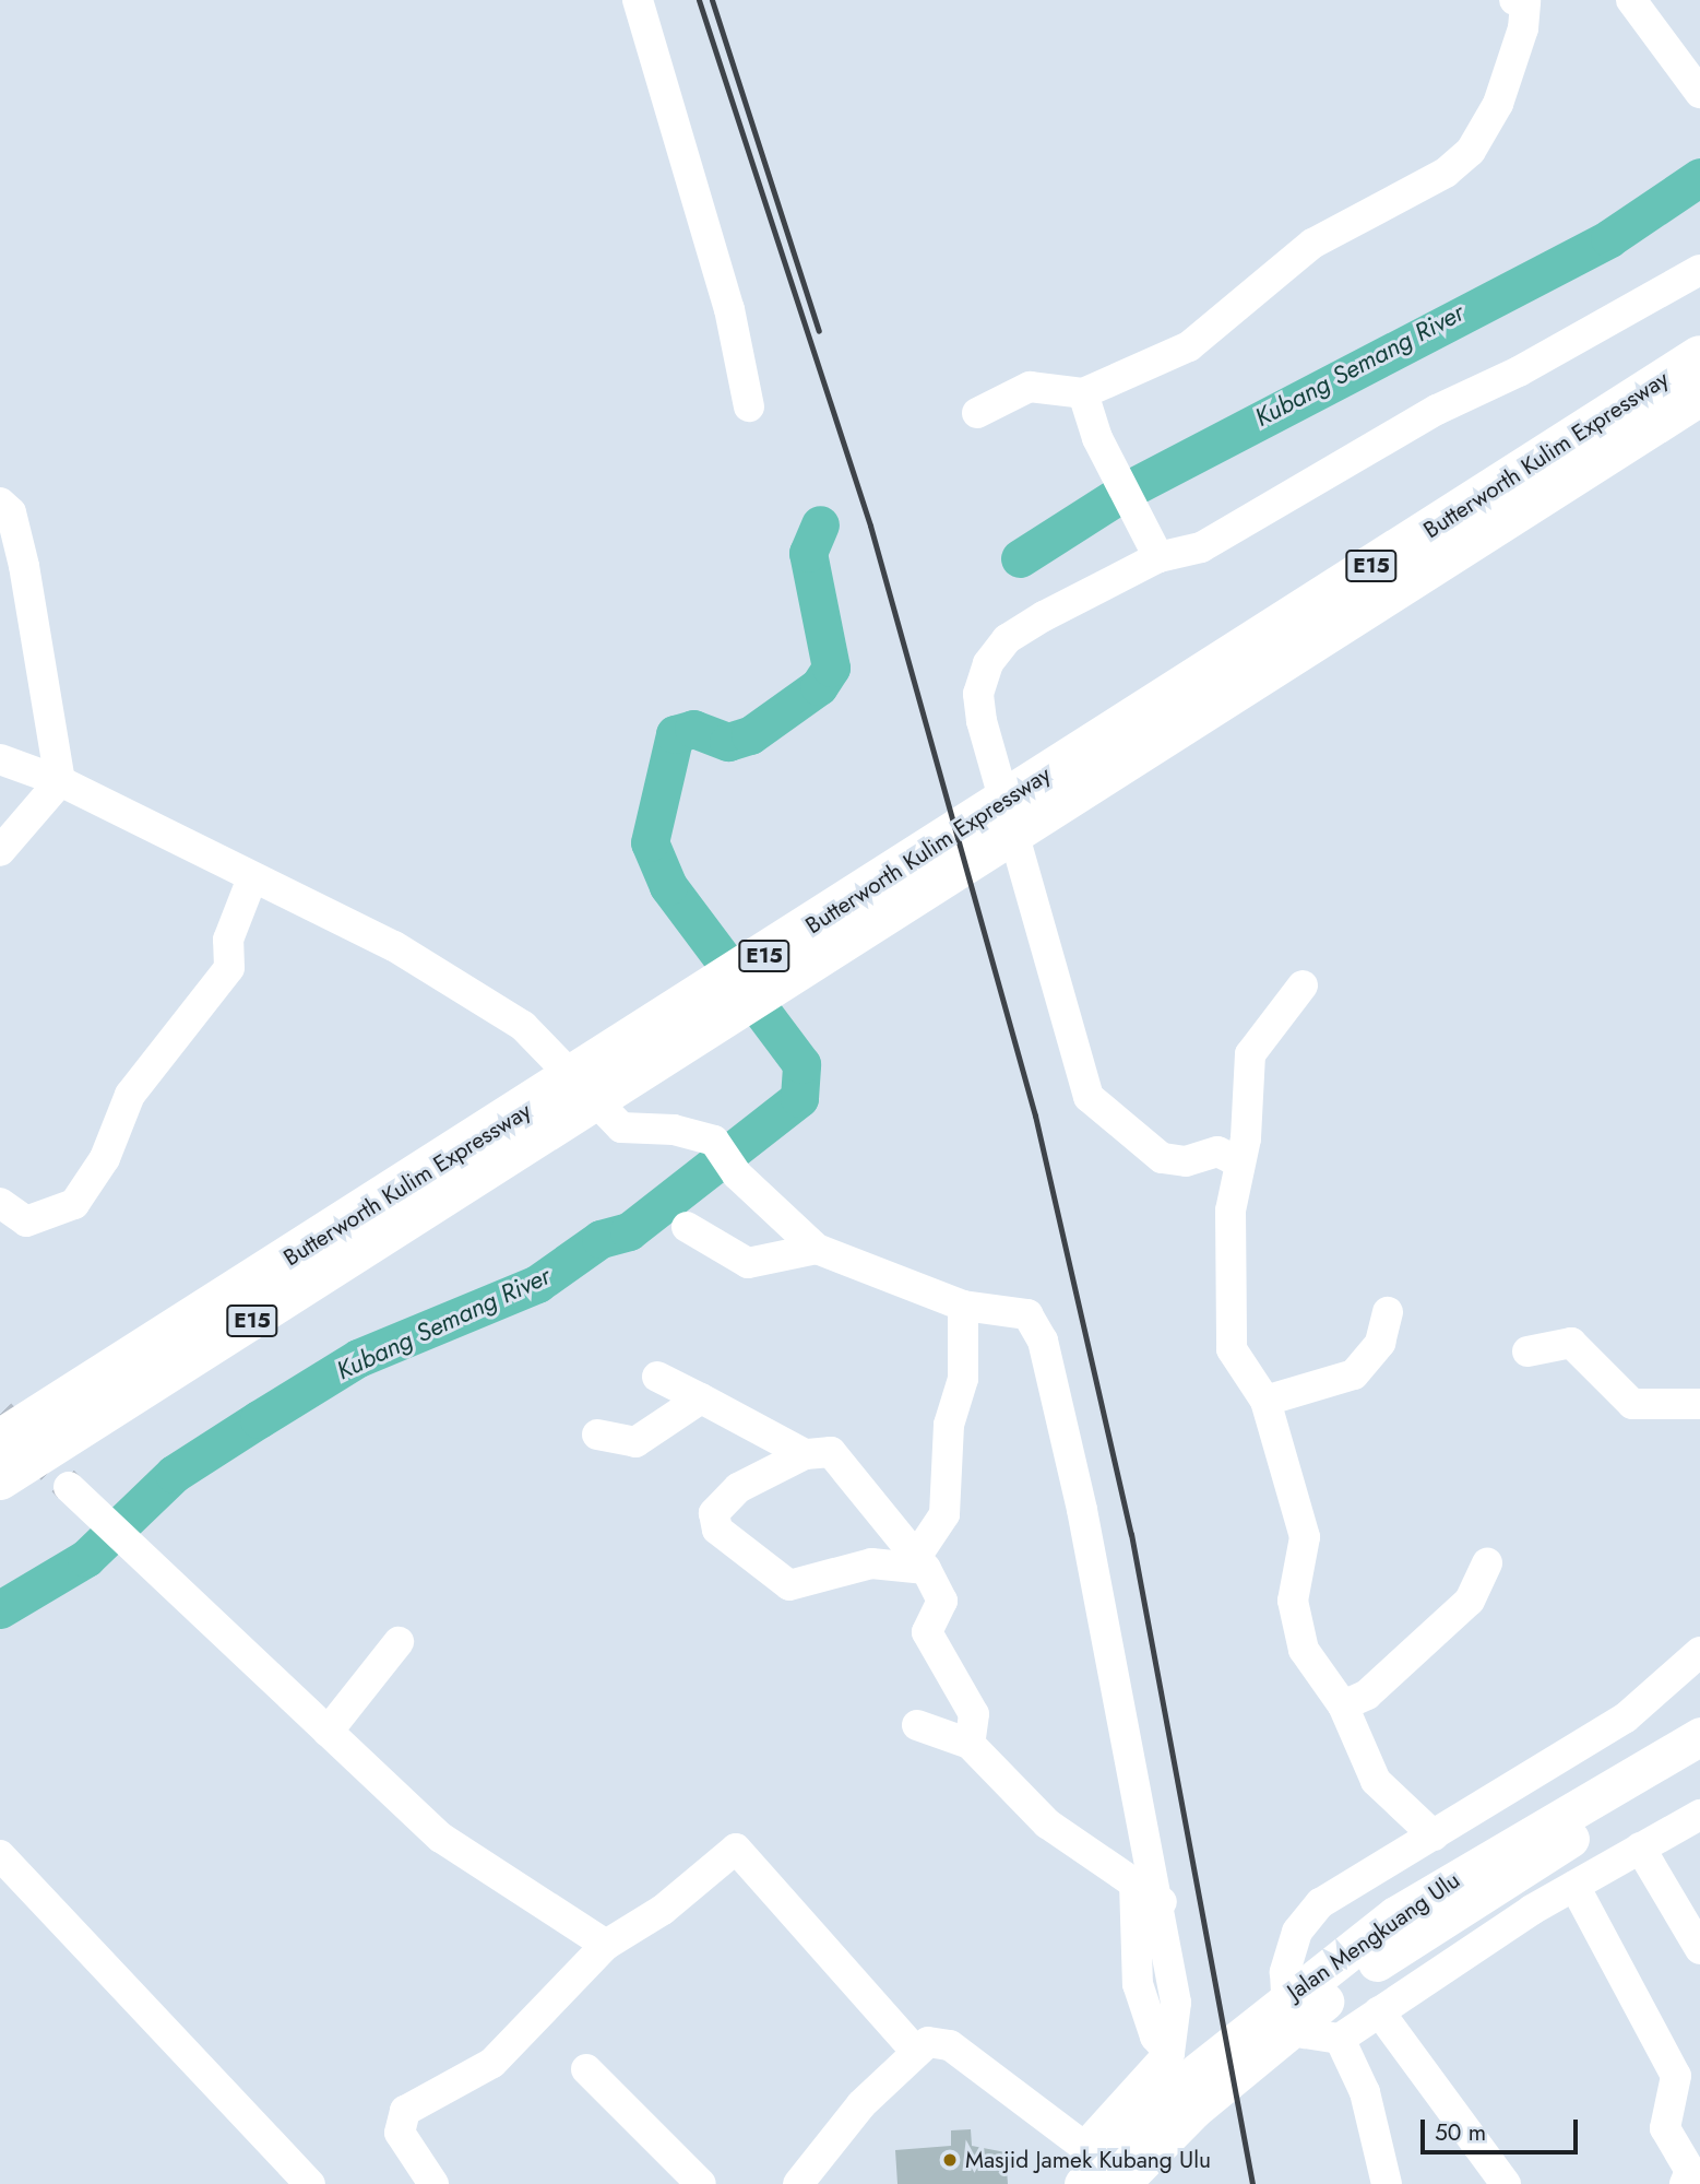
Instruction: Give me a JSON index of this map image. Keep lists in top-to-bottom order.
{
  "streets": {
    "highway": ["Butterworth Kulim Expressway", "E15"],
    "main road": ["Jalan Mengkuang Ulu"]
  },
  "water": ["Kubang Semang River"],
  "places": ["Masjid Jamek Kubang Ulu"],
  "scale_bar": "50 m"
}
